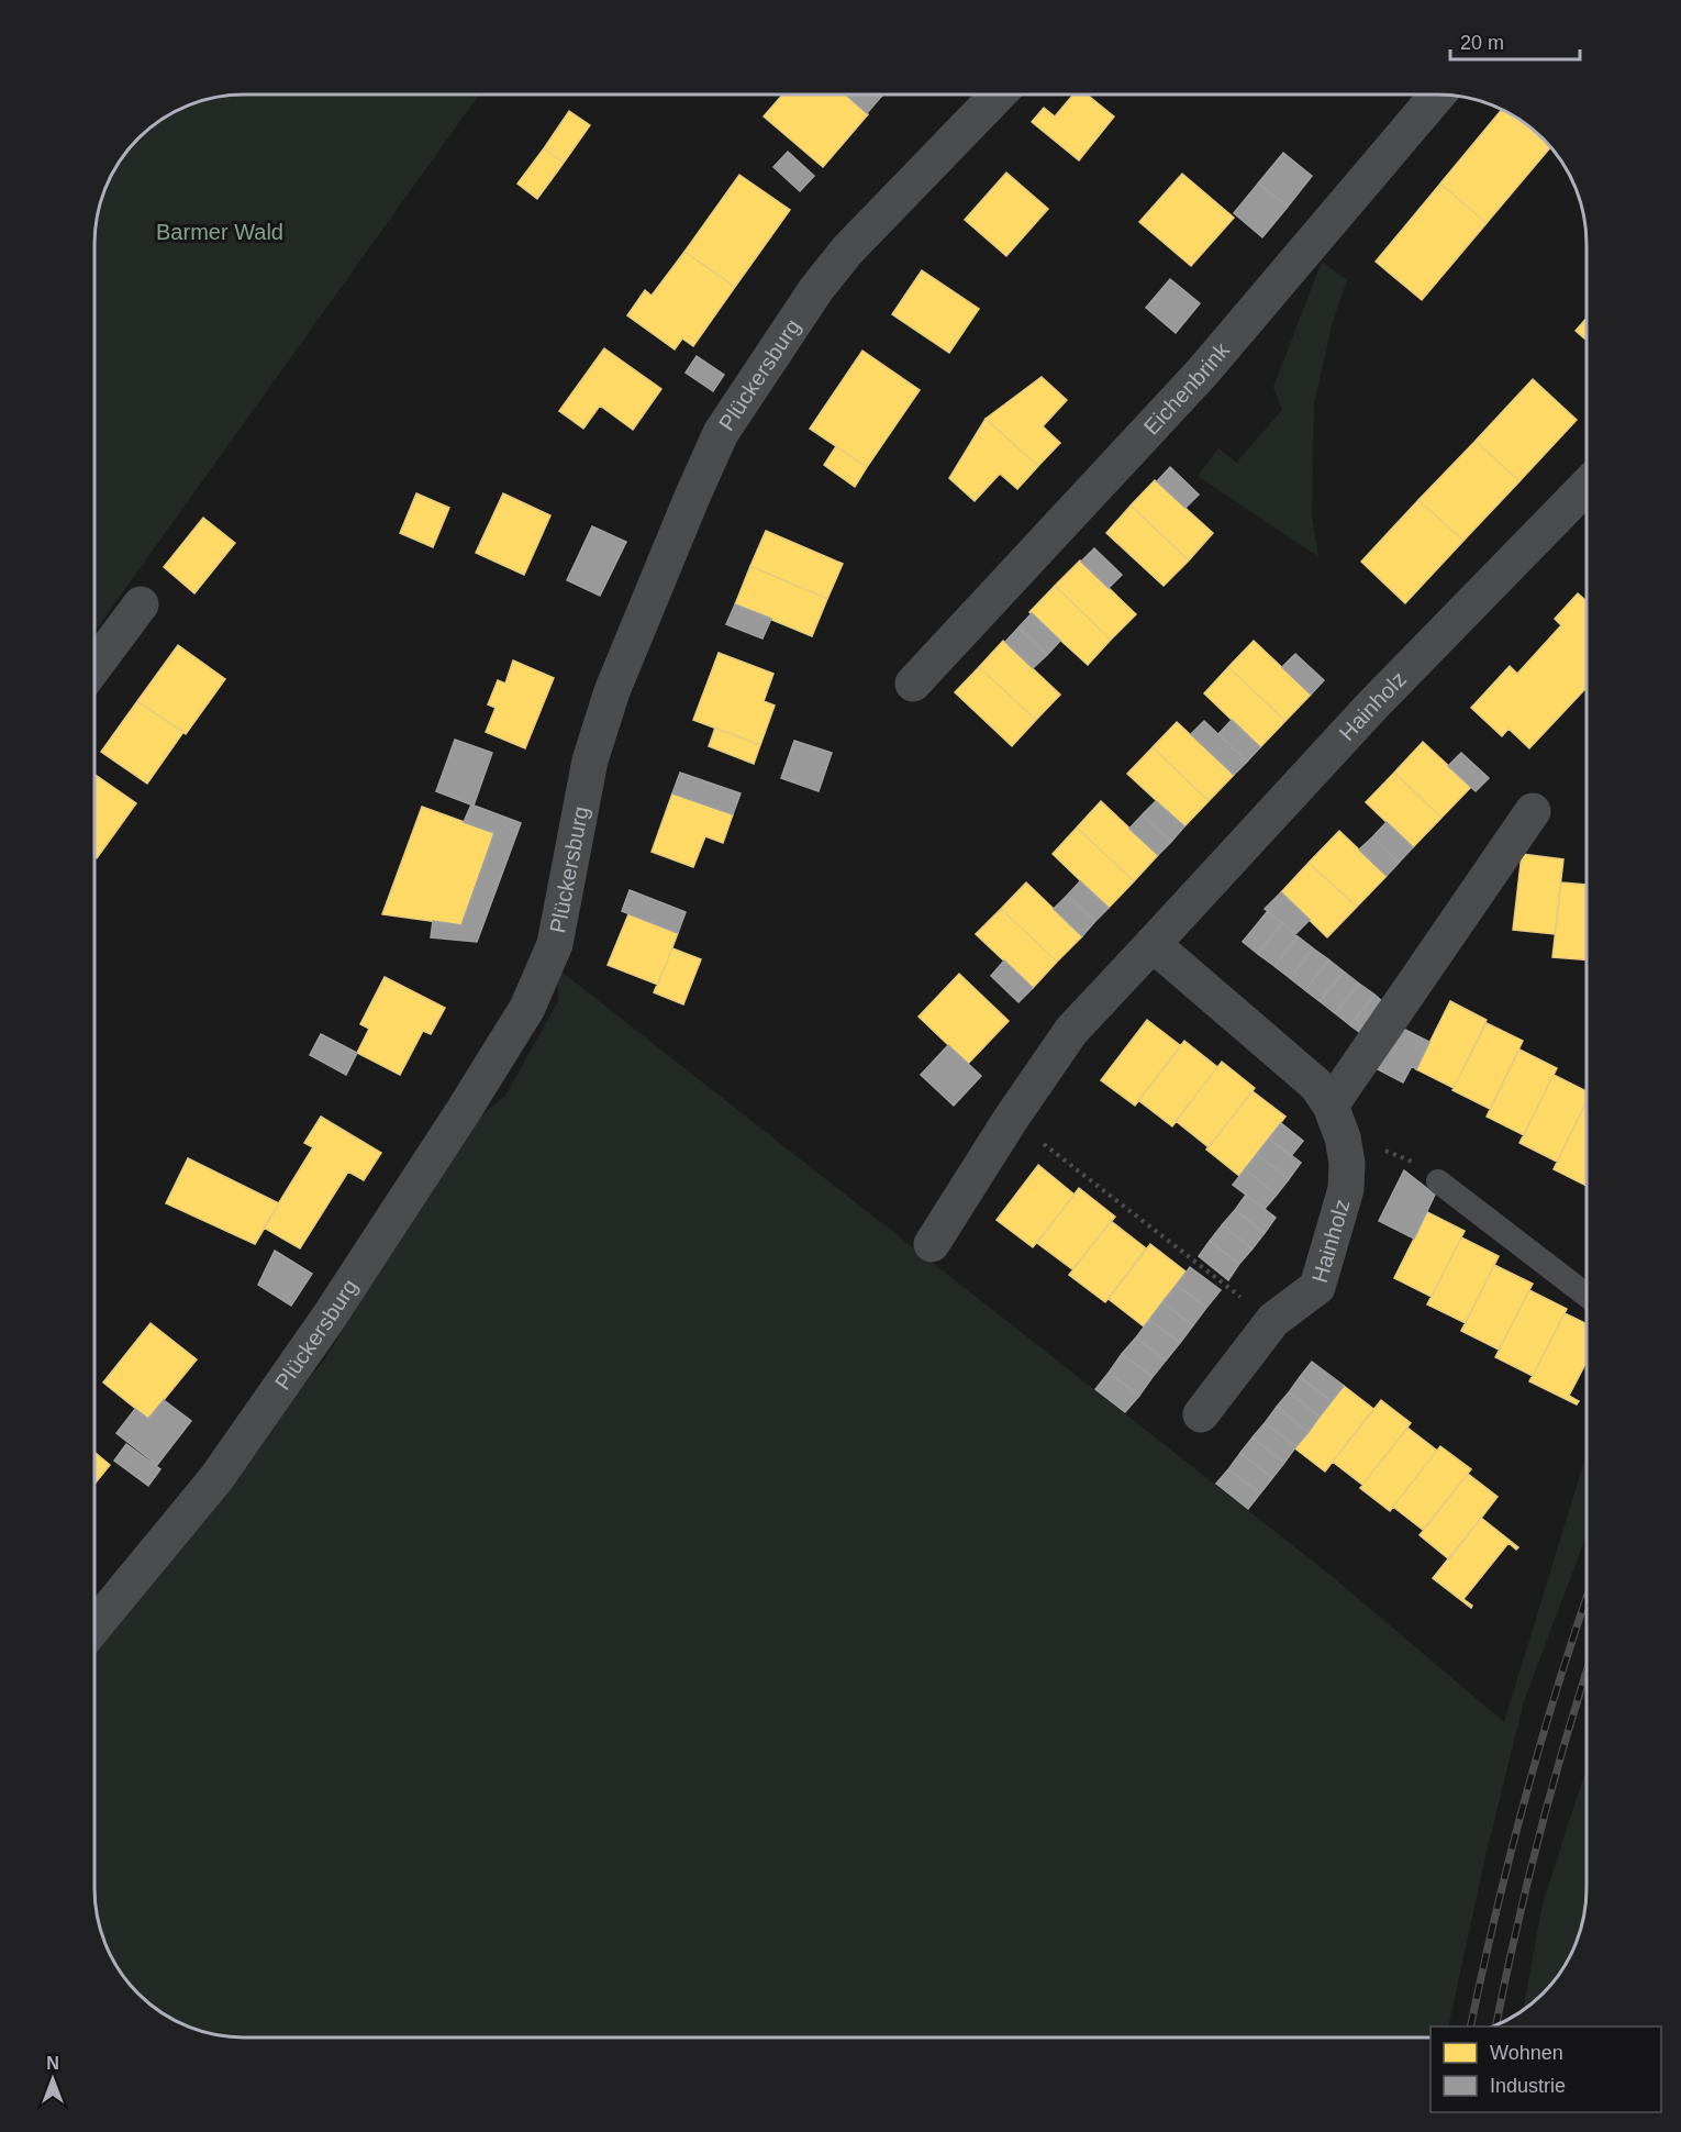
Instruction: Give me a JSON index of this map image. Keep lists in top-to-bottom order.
{
  "streets": {
    "street": ["Plückersburg", "Eichenbrink", "Hainholz"]
  },
  "parks": ["Barmer Wald"],
  "legend": ["Wohnen", "Industrie"],
  "scale_bar": "20 m",
  "north": "top"
}
